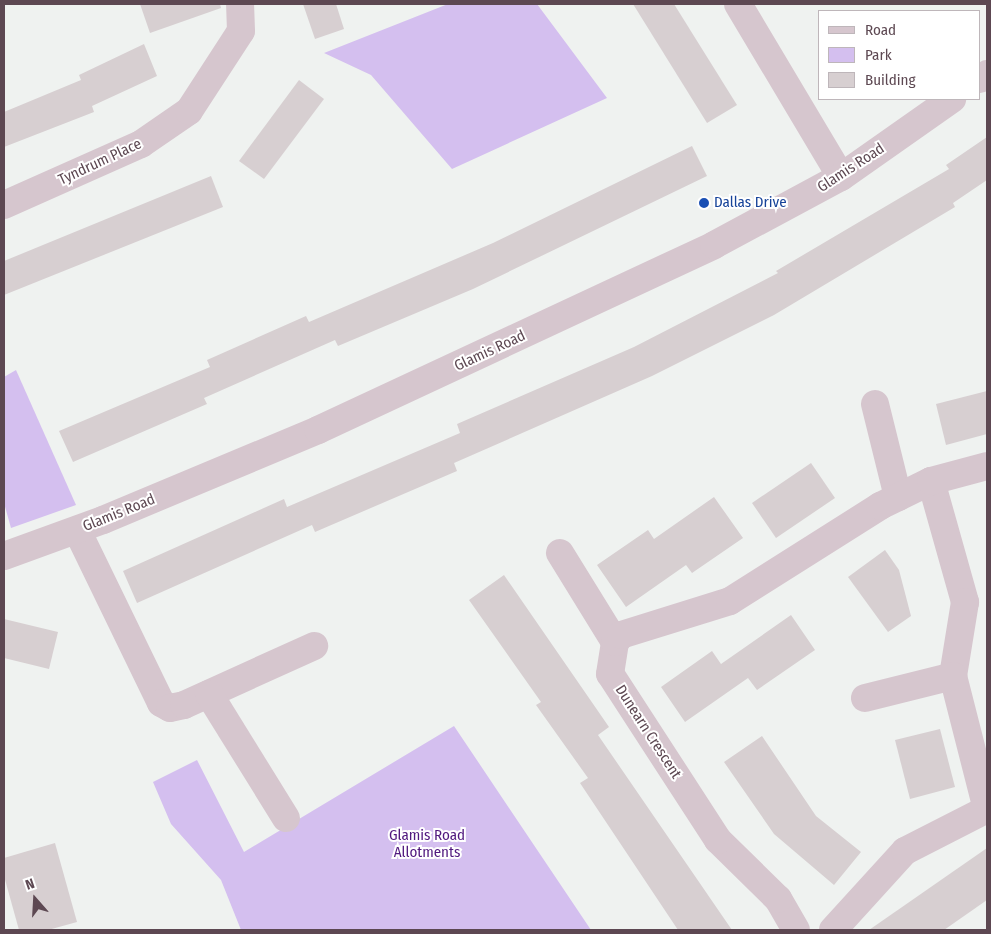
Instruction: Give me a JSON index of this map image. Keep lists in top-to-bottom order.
{
  "streets": {
    "street": ["Tyndrum Place", "Glamis Road", "Dunearn Crescent"]
  },
  "parks": ["Glamis Road Allotments"],
  "places": ["Dallas Drive"],
  "legend": ["Road", "Park", "Building"],
  "north": "top"
}
